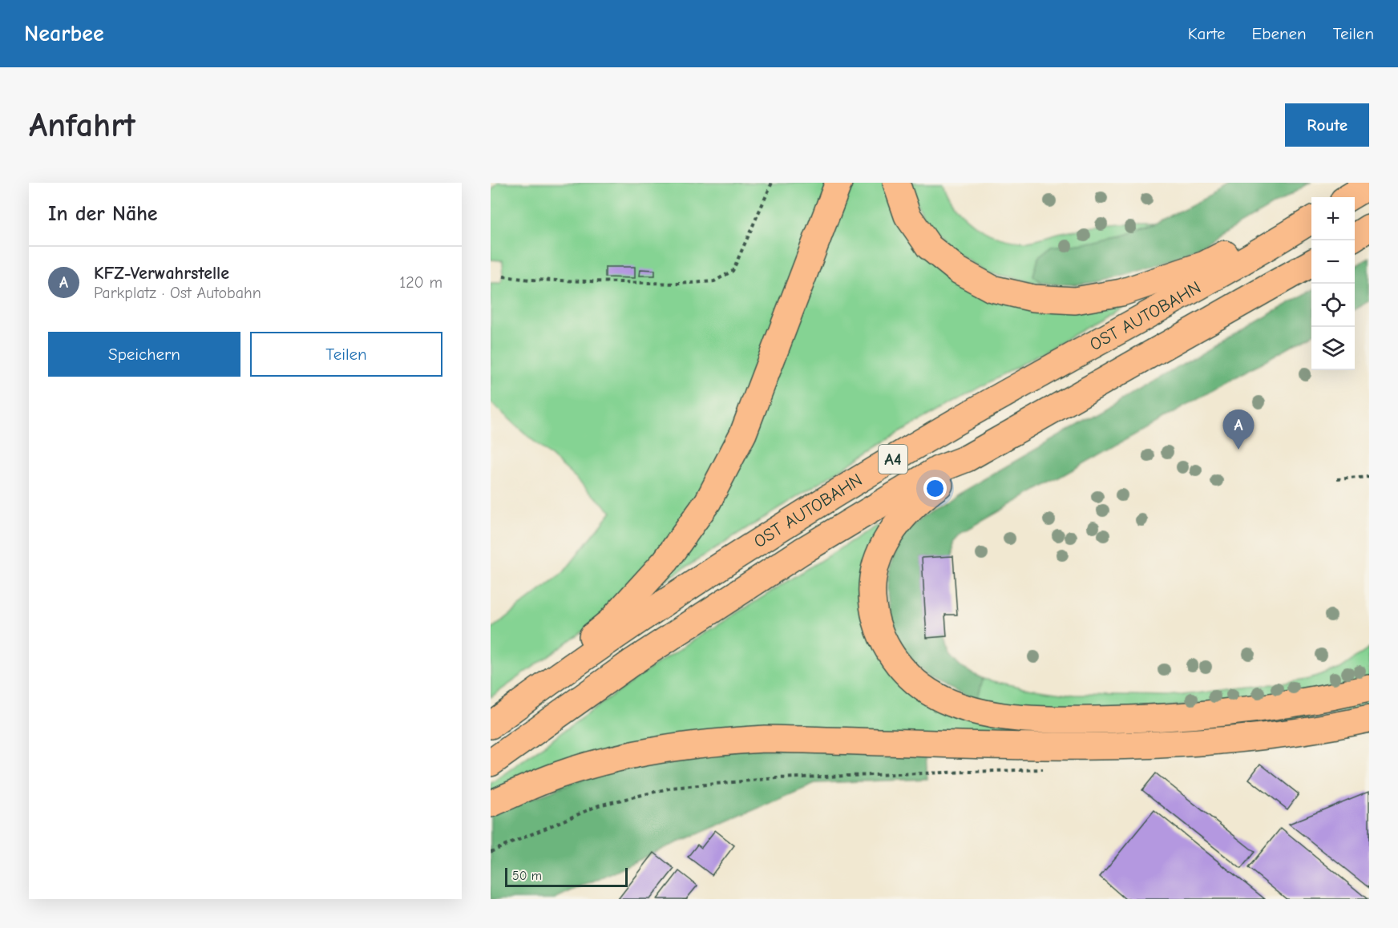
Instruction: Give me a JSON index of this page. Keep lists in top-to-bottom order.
{
  "streets": {
    "highway": ["OST AUTOBAHN", "A4"]
  },
  "scale_bar": "50 m",
  "page": {
    "header": "Nearbee",
    "nav": ["Karte", "Ebenen", "Teilen"],
    "buttons": [
      "Route",
      ["Speichern", "Teilen"]
    ],
    "title": "Anfahrt",
    "heading": "In der Nähe",
    "map_buttons": ["+", "−"],
    "list": [
      {
        "mark": "A",
        "name": "KFZ-Verwahrstelle",
        "note": "Parkplatz · Ost Autobahn",
        "value": "120 m"
      }
    ],
    "pins": "A",
    "scale": "50 m"
  }
}
